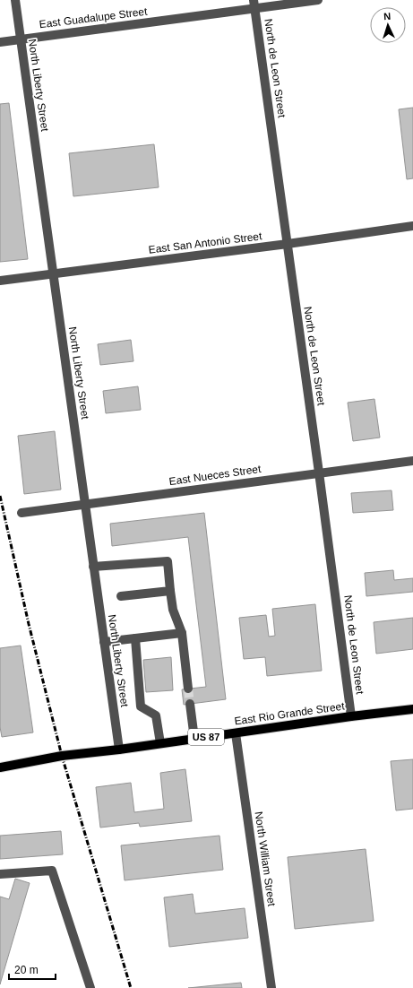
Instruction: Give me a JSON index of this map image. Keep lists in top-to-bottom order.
{
  "streets": {
    "main road": ["East Rio Grande Street", "US 87"],
    "street": [
      "East Guadalupe Street",
      "North de Leon Street",
      "North Liberty Street",
      "East San Antonio Street",
      "East Nueces Street",
      "North William Street"
    ]
  },
  "crossings": [
    ["East Guadalupe Street", "North de Leon Street"],
    ["East Guadalupe Street", "North Liberty Street"],
    ["North de Leon Street", "East San Antonio Street"],
    ["North de Leon Street", "East Nueces Street"],
    ["North de Leon Street", "East Rio Grande Street"],
    ["North Liberty Street", "East San Antonio Street"],
    ["North Liberty Street", "East Nueces Street"],
    ["North Liberty Street", "East Rio Grande Street"],
    ["East Rio Grande Street", "North William Street"]
  ],
  "scale_bar": "20 m",
  "north": "top"
}
